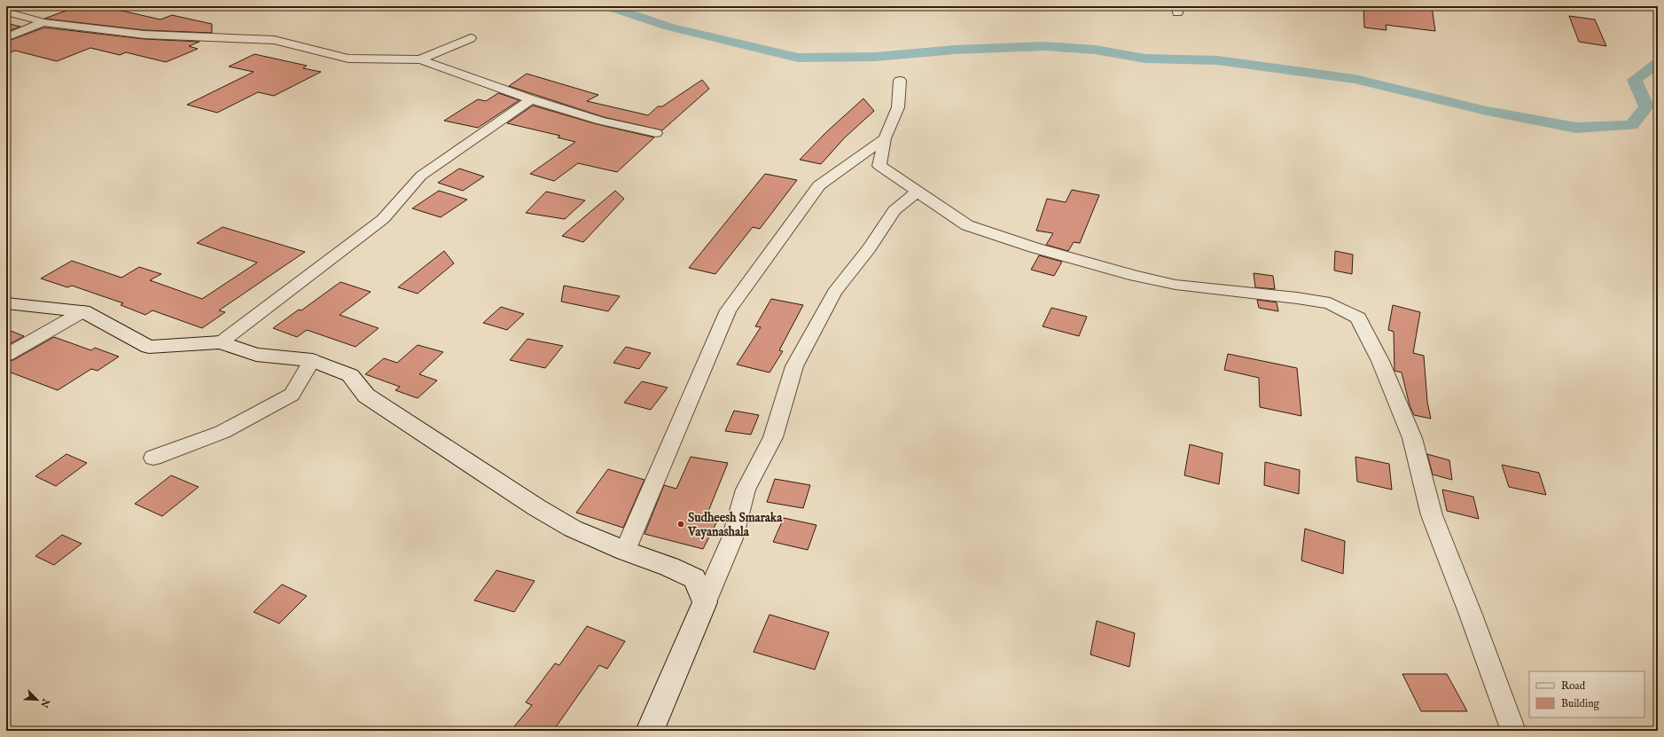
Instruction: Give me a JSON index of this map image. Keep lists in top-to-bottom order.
{
  "places": ["Sudheesh Smaraka Vayanashala"],
  "legend": ["Road", "Building"],
  "north": "bottom right"
}
